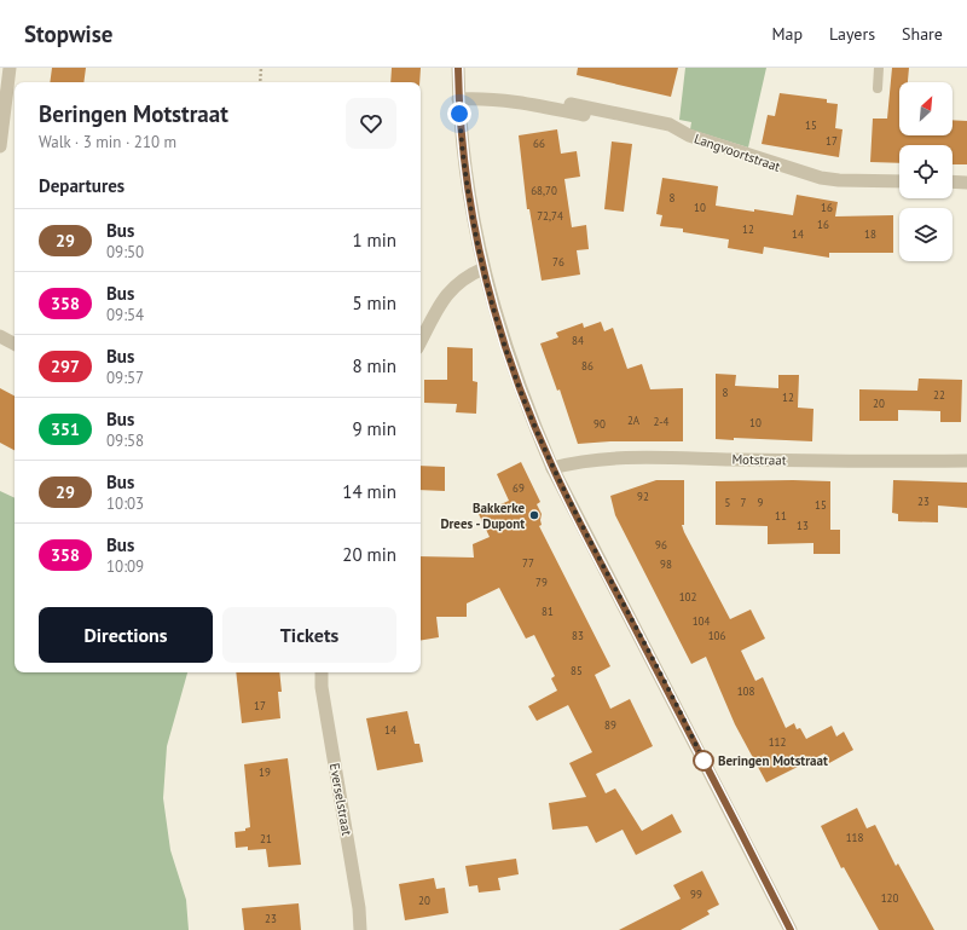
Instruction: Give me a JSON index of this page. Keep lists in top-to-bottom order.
{
  "streets": {
    "street": ["Langvoortstraat", "Motstraat", "Everselstraat"]
  },
  "places": ["Bakkerke Drees - Dupont", "Beringen Motstraat"],
  "lines": ["bus line 29"],
  "house_numbers": [
    "15",
    "17",
    "66",
    "68,70",
    "8",
    "10",
    "16",
    "72,74",
    "16",
    "12",
    "14",
    "18",
    "76",
    "84",
    "86",
    "8",
    "22",
    "12",
    "20",
    "2A",
    "2-4",
    "10",
    "90",
    "69",
    "92",
    "23",
    "5",
    "7",
    "9",
    "15",
    "11",
    "13",
    "96",
    "77",
    "98",
    "79",
    "102",
    "81",
    "104",
    "83",
    "106",
    "85",
    "108",
    "17",
    "89",
    "14",
    "112",
    "19",
    "118",
    "21",
    "99",
    "120",
    "20",
    "23"
  ],
  "north": "top right",
  "page": {
    "header": "Stopwise",
    "nav": ["Map", "Layers", "Share"],
    "heading": [
      ["Beringen Motstraat", "Walk · 3 min · 210 m"],
      "Departures"
    ],
    "list": [
      {
        "mark": "29",
        "name": "Bus",
        "note": "09:50",
        "value": "1 min"
      },
      {
        "mark": "358",
        "name": "Bus",
        "note": "09:54",
        "value": "5 min"
      },
      {
        "mark": "297",
        "name": "Bus",
        "note": "09:57",
        "value": "8 min"
      },
      {
        "mark": "351",
        "name": "Bus",
        "note": "09:58",
        "value": "9 min"
      },
      {
        "mark": "29",
        "name": "Bus",
        "note": "10:03",
        "value": "14 min"
      },
      {
        "mark": "358",
        "name": "Bus",
        "note": "10:09",
        "value": "20 min"
      }
    ],
    "buttons": ["Directions", "Tickets"]
  }
}
